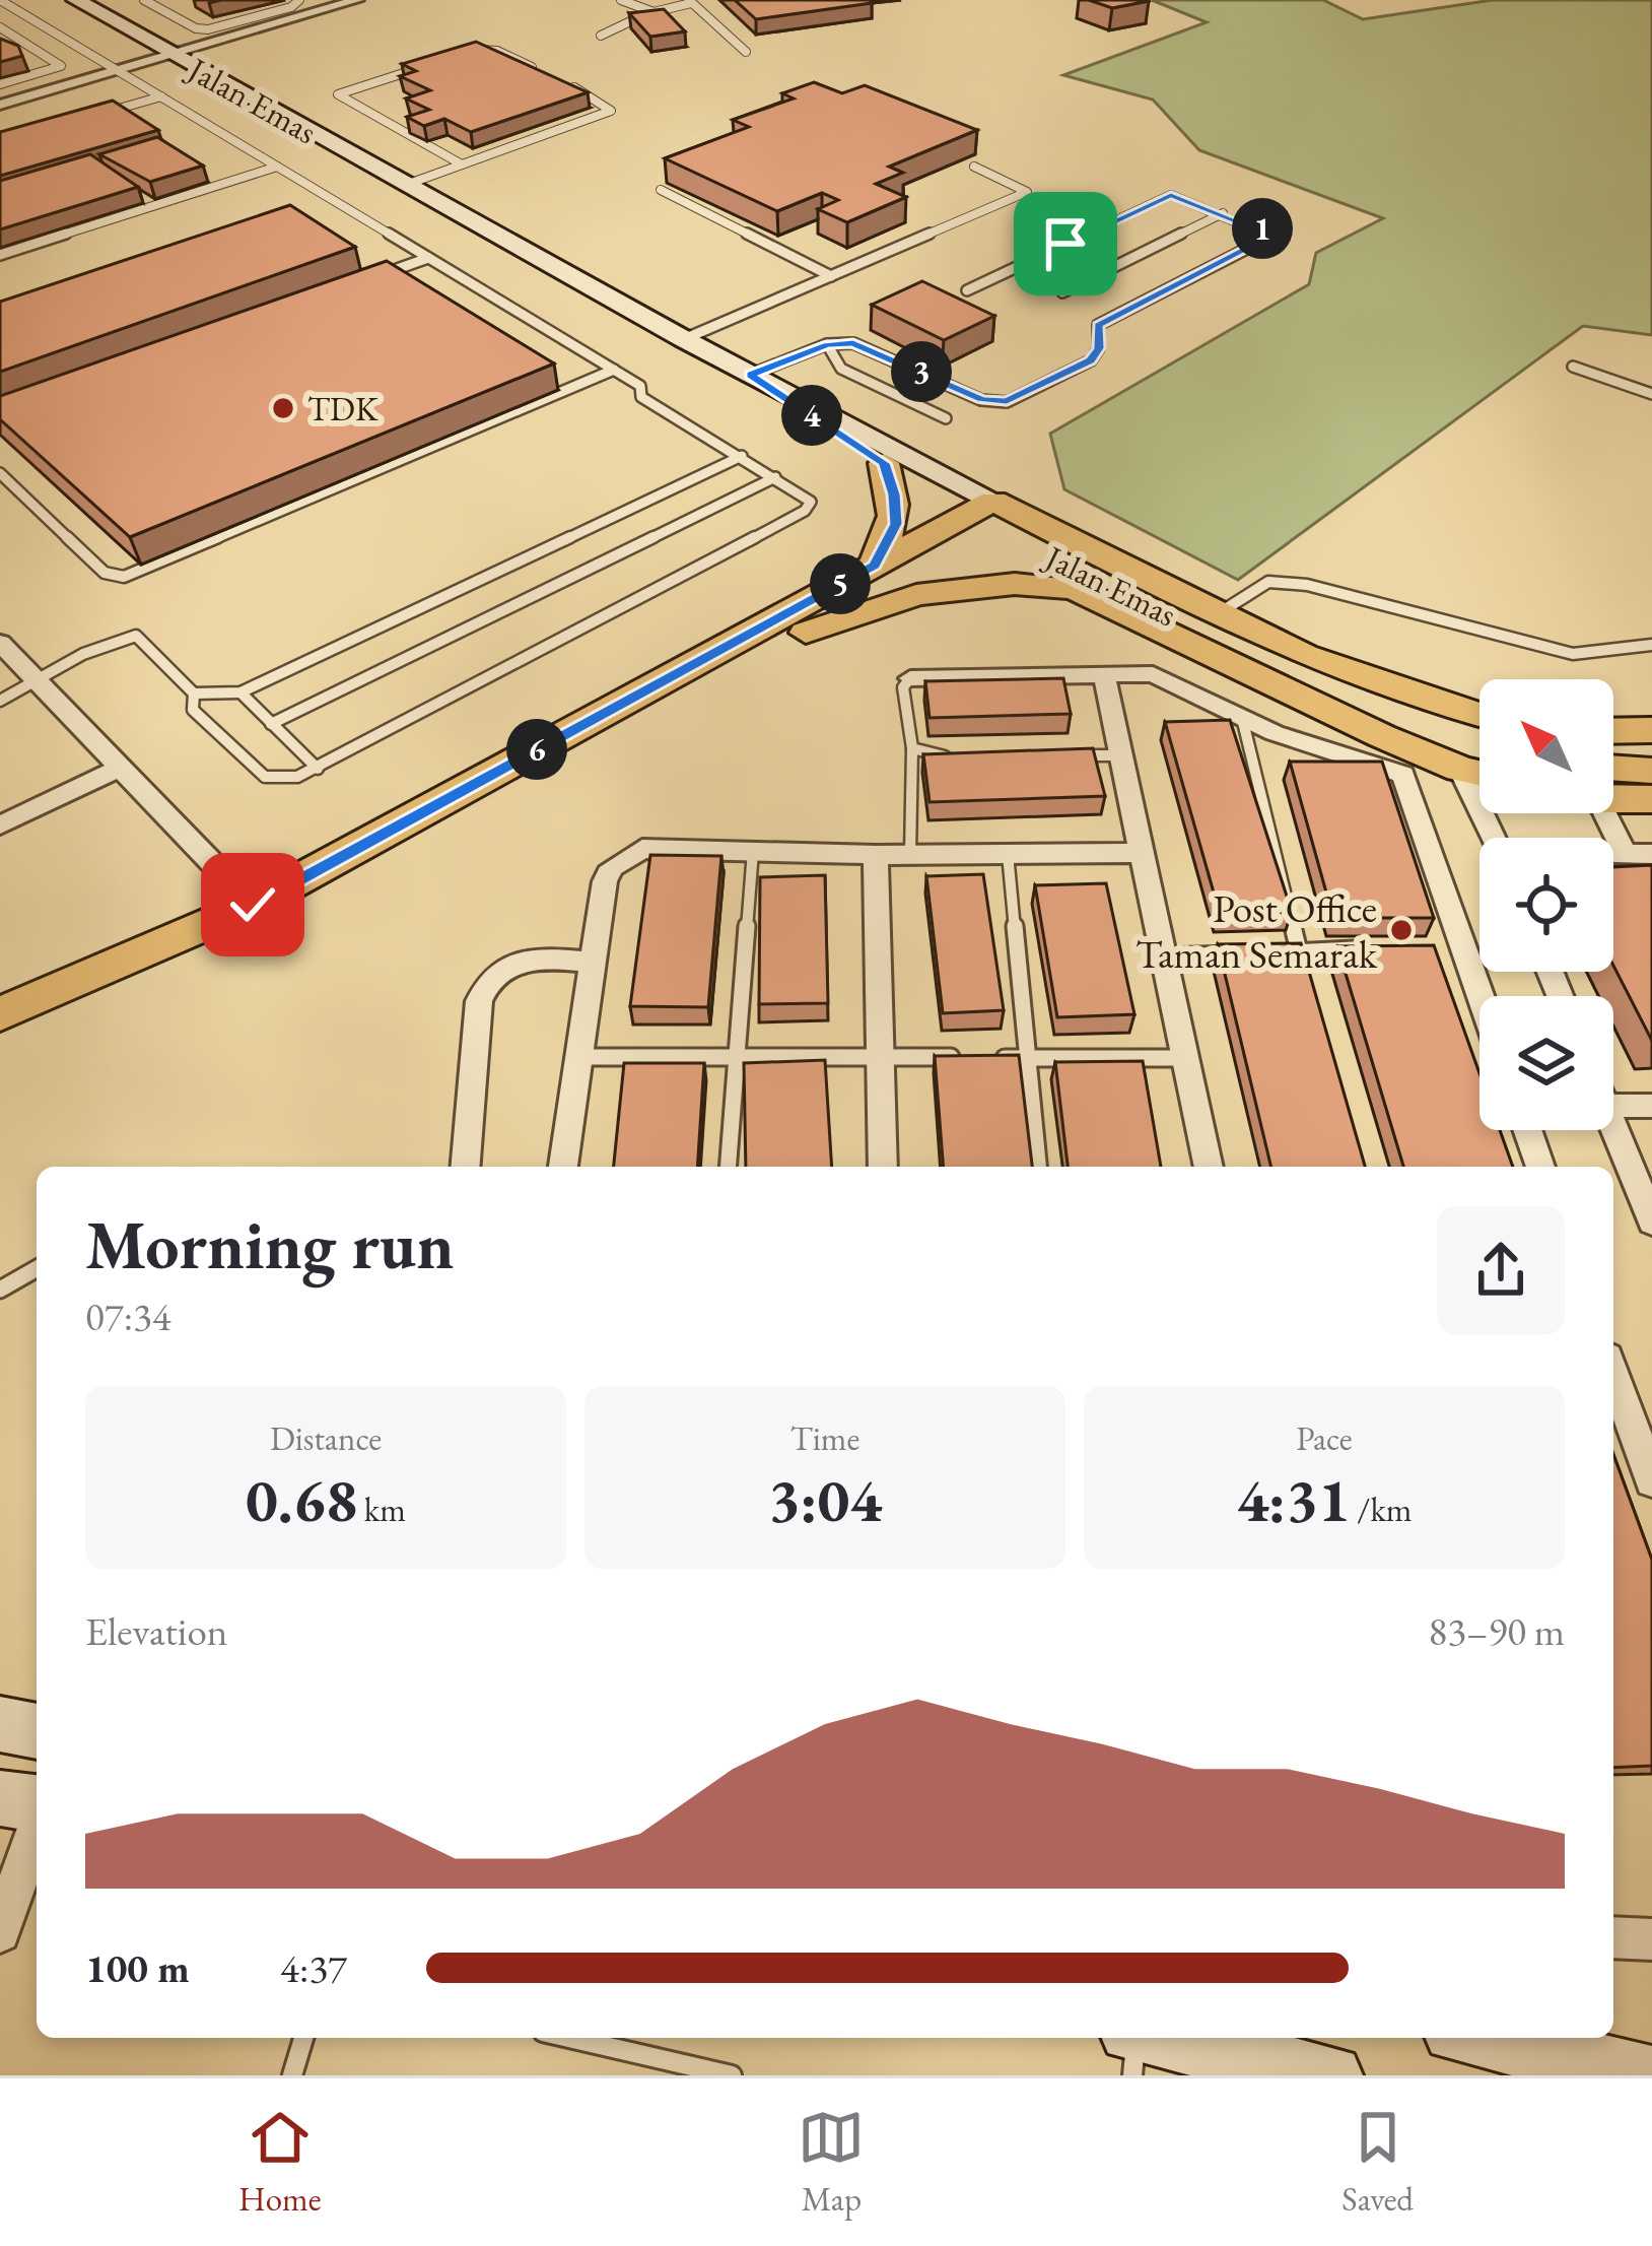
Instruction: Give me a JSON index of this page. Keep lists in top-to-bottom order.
{
  "streets": {
    "main road": ["Jalan Emas"]
  },
  "places": ["TDK", "Post Office Taman Semarak"],
  "north": "top left",
  "page": {
    "pins": [
      "1",
      "3",
      "4",
      "5",
      "6"
    ],
    "heading": ["Morning run", "07:34"],
    "stats": [
      ["Distance", "0.68 km"],
      ["Time", "3:04"],
      ["Pace", "4:31 /km"]
    ],
    "chart": ["Elevation", "83–90 m"],
    "list": [
      {
        "name": "100 m",
        "note": "4:37"
      }
    ],
    "tabs": ["Home", "Map", "Saved"]
  }
}
